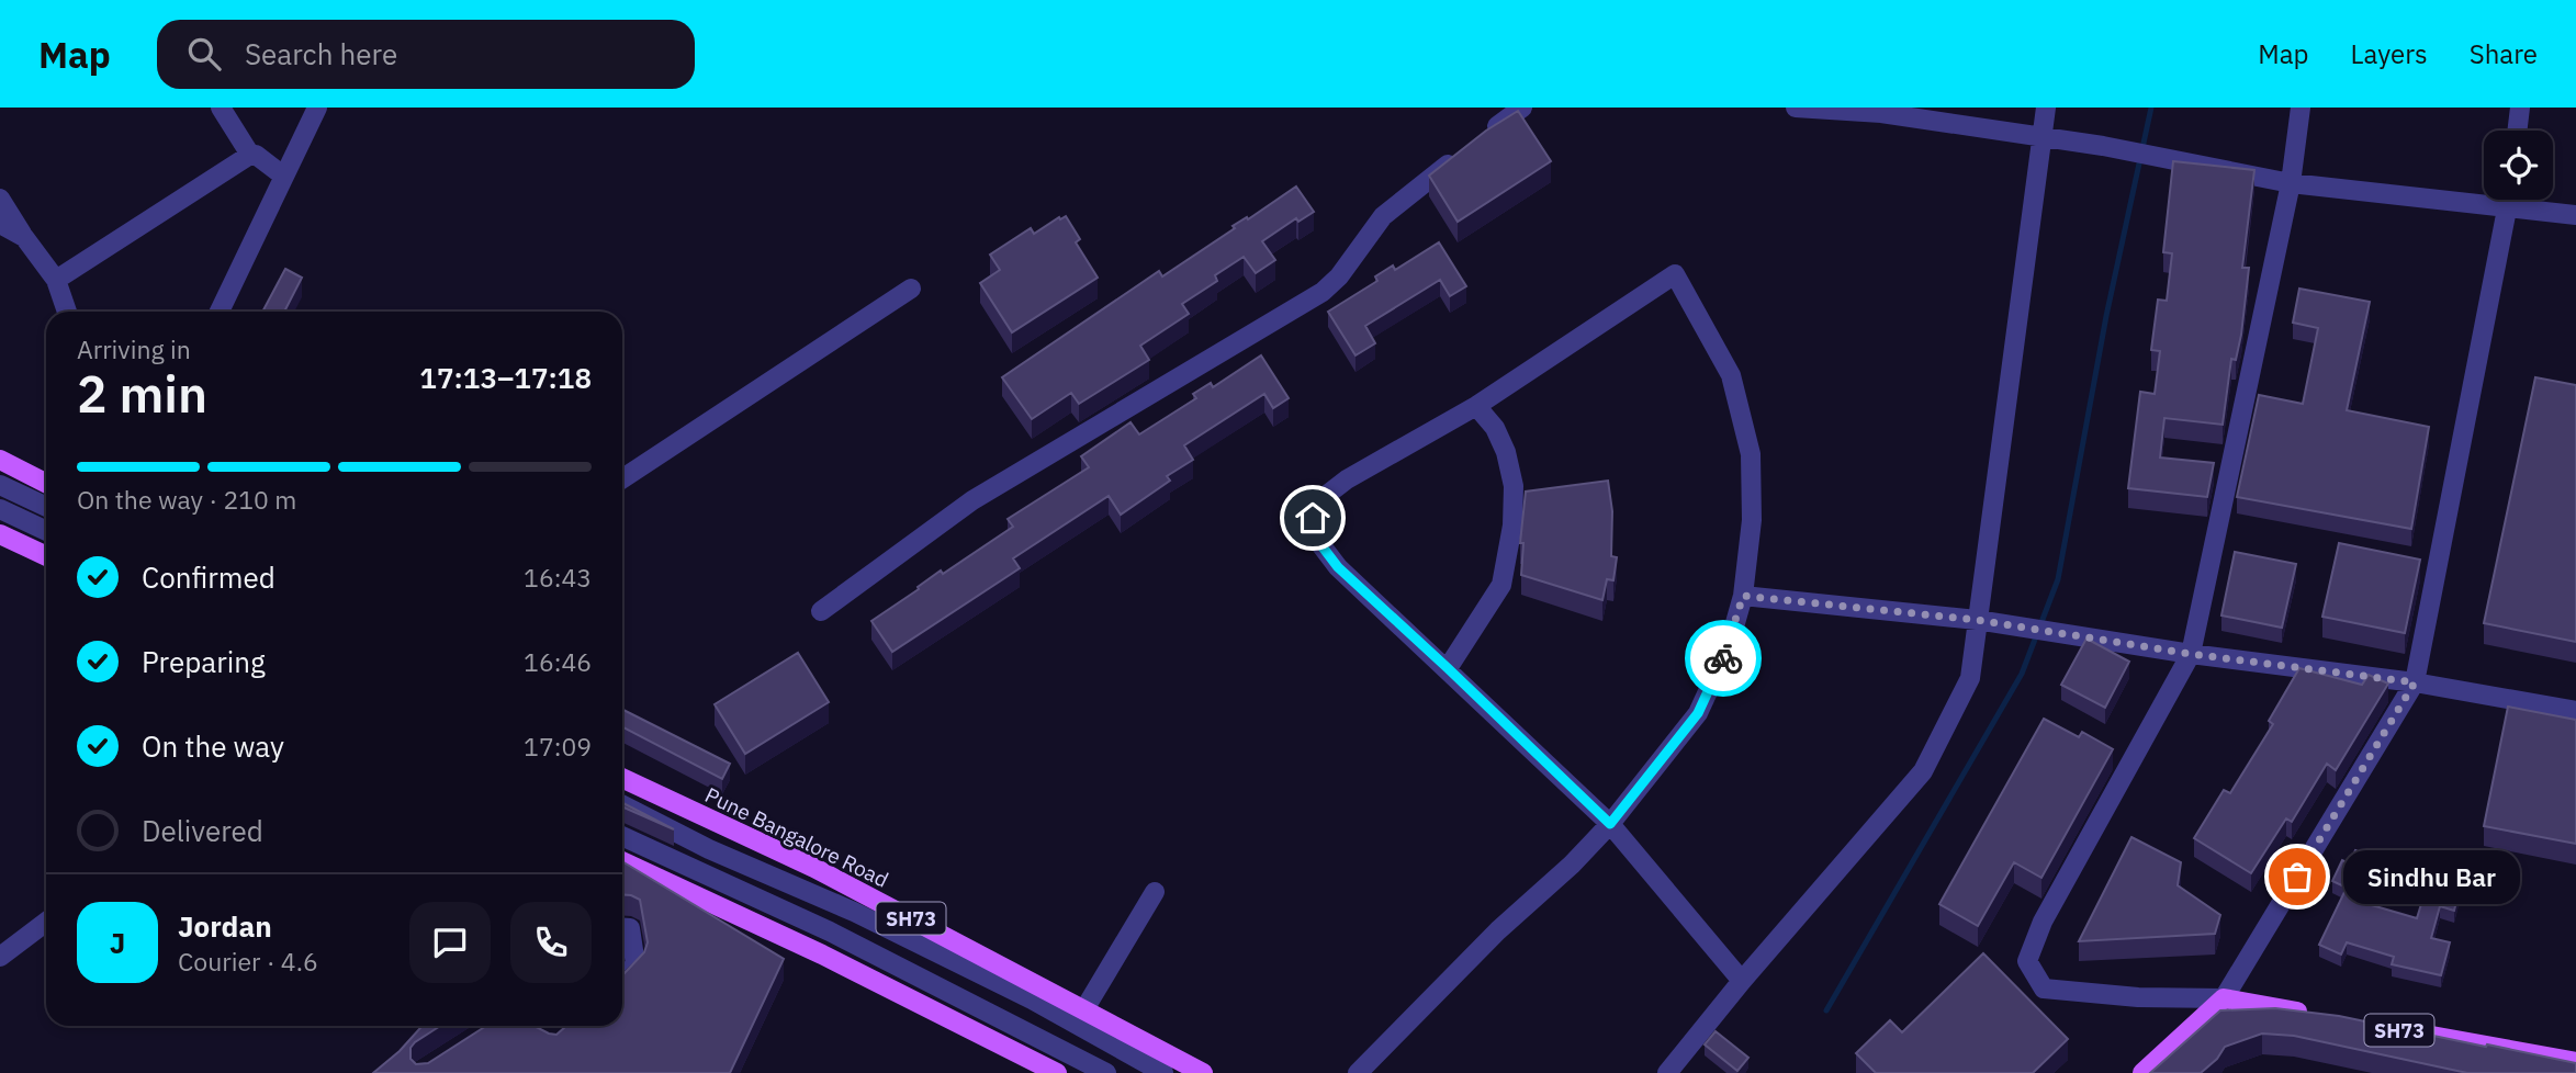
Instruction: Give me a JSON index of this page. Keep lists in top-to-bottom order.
{
  "streets": {
    "main road": ["Pune Bangalore Road", "SH73"]
  },
  "places": ["Sindhu Bar"],
  "page": {
    "header": "Map",
    "search": "Search here",
    "nav": ["Map", "Layers", "Share"],
    "heading": ["2 min", "Arriving in", "17:13–17:18"],
    "panel": ["Jordan", "Courier · 4.6"],
    "bar": "On the way · 210 m",
    "list": [
      ["Confirmed", "16:43"],
      ["Preparing", "16:46"],
      ["On the way", "17:09"],
      "Delivered"
    ],
    "bubble": "Sindhu Bar",
    "round": "J"
  }
}
